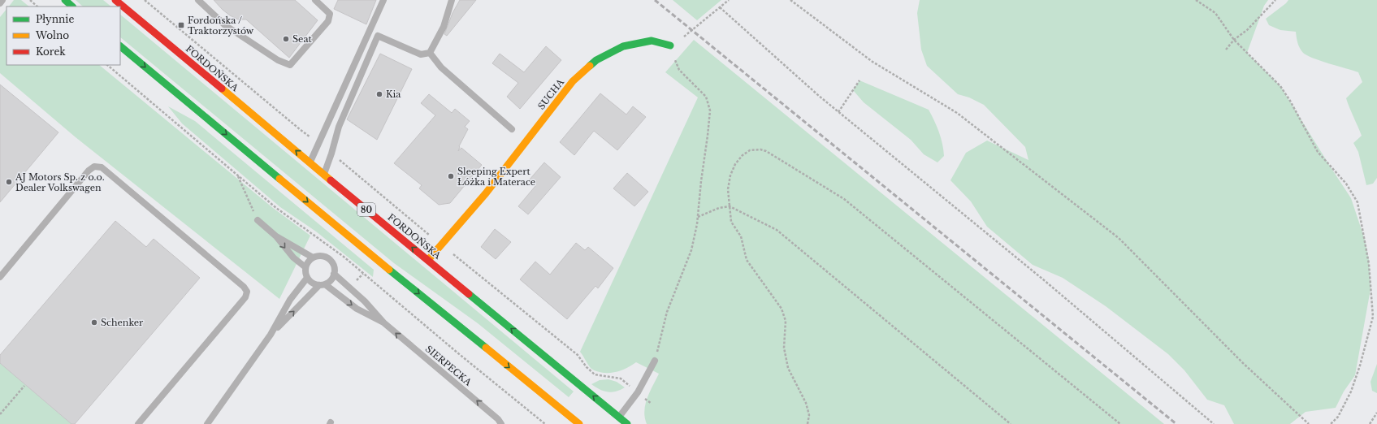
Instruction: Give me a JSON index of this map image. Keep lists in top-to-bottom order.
{
  "streets": {
    "main road": ["FORDOŃSKA", "SUCHA", "80"],
    "lane": ["SIERPECKA"]
  },
  "crossings": [
    ["FORDOŃSKA", "SUCHA"]
  ],
  "one_way": ["SIERPECKA"],
  "places": {
    "transit": ["Fordońska / Traktorzystów"],
    "other": [
      "Seat",
      "Kia",
      "Sleeping Expert Łóżka i Materace",
      "AJ Motors Sp. z o.o. Dealer Volkswagen",
      "Schenker"
    ]
  },
  "legend": ["Płynnie", "Wolno", "Korek"]
}
